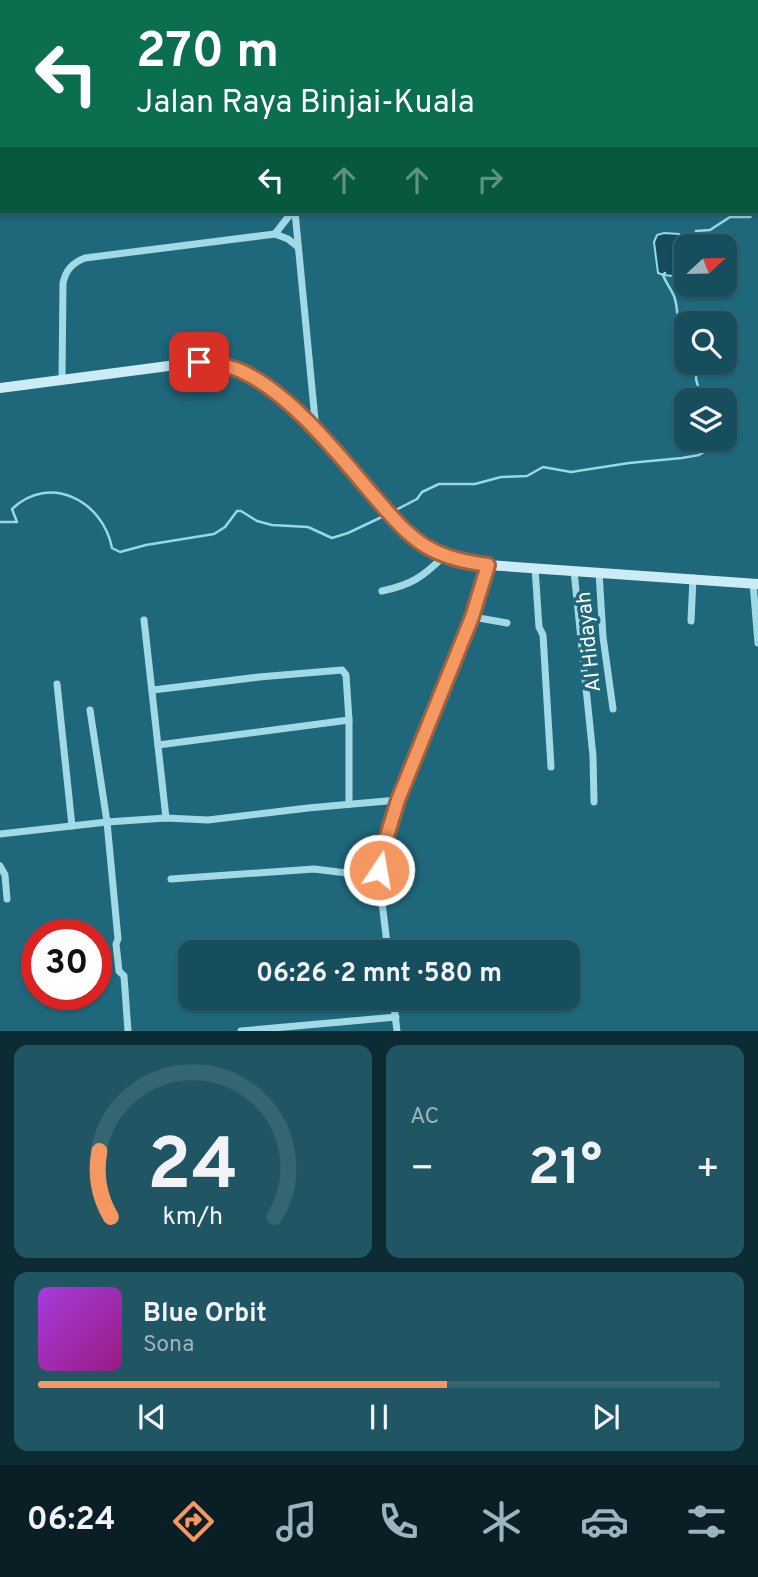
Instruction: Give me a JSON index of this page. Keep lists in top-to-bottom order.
{
  "streets": {
    "street": ["Al Hidayah"]
  },
  "north": "right",
  "page": {
    "turn": ["270 m", "Jalan Raya Binjai-Kuala"],
    "limit": "30",
    "trip": "06:26 · 2 mnt · 580 m",
    "tile": "AC",
    "heat": ["−", "21°", "+"],
    "song": ["Blue Orbit", "Sona"],
    "tabs": "06:24",
    "gauge": ["24", "km/h"]
  }
}
